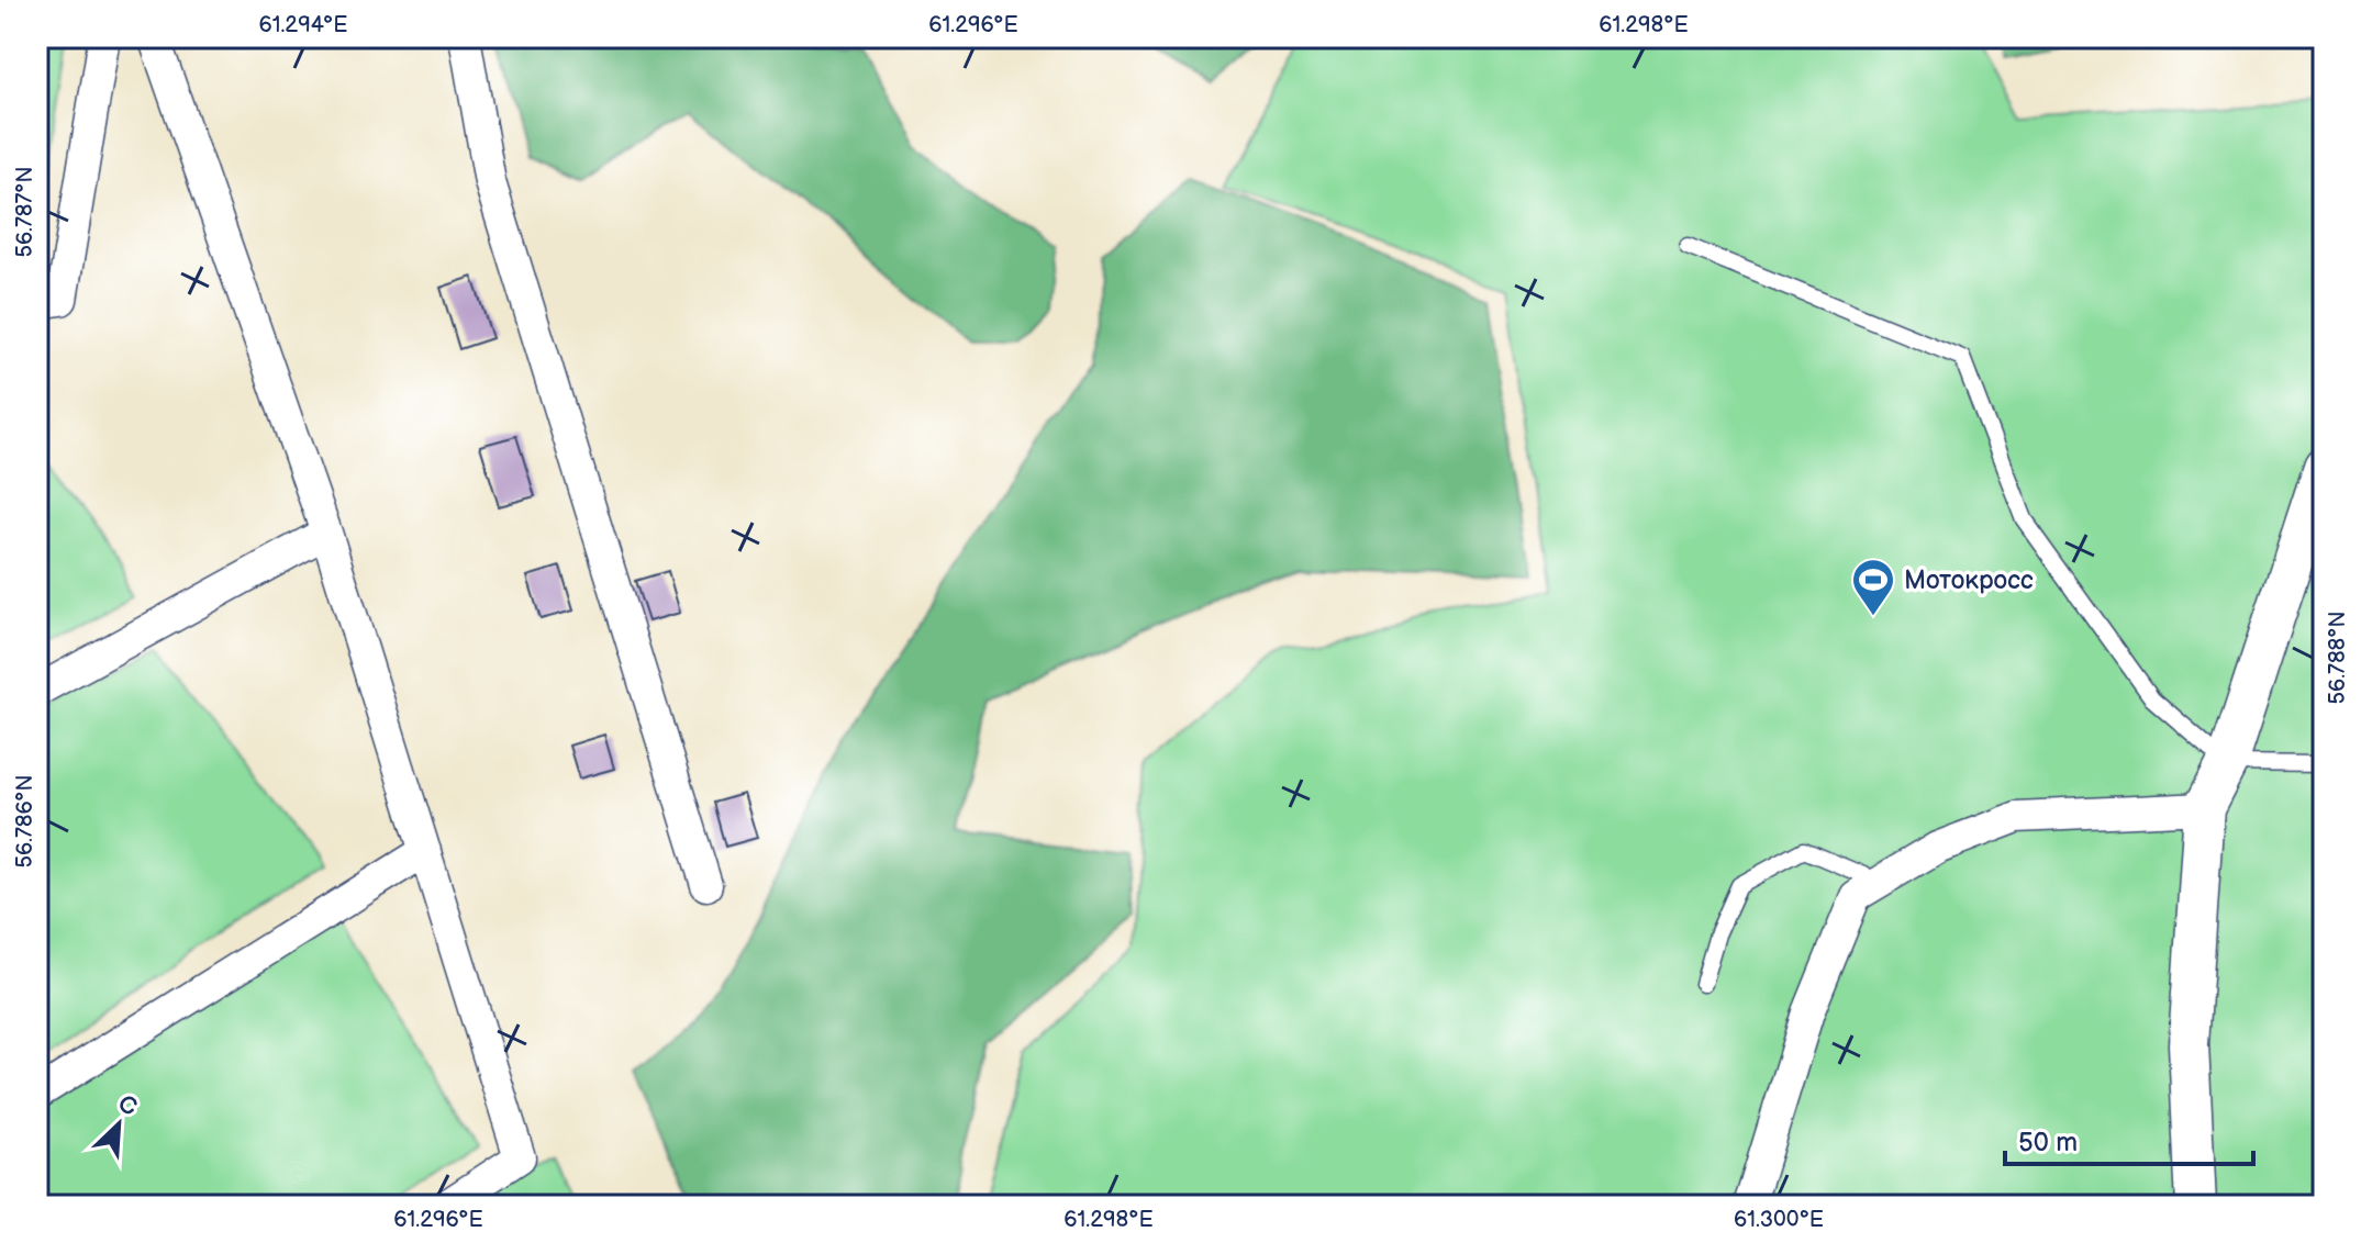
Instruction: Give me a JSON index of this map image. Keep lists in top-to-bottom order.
{
  "places": {
    "sports": ["Мотокросс"]
  },
  "scale_bar": "50 m",
  "north": "top right",
  "coordinates": [
    "61.294°E",
    "61.296°E",
    "61.298°E",
    "56.787°N",
    "56.788°N",
    "56.786°N",
    "61.300°E"
  ]
}
